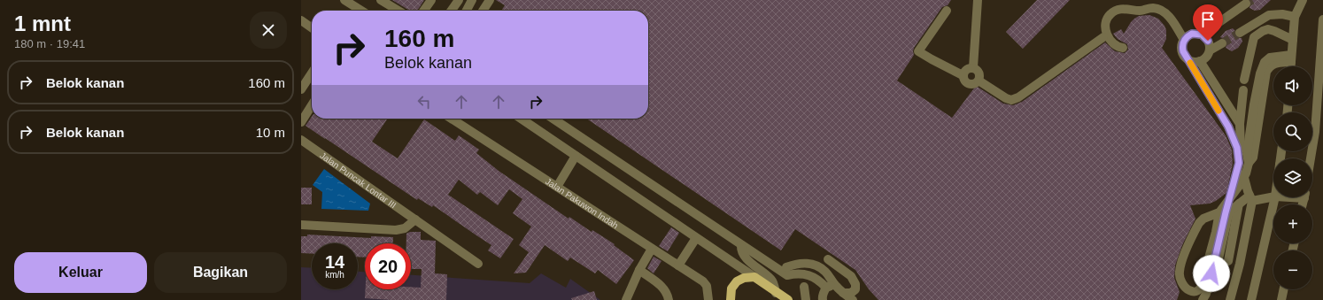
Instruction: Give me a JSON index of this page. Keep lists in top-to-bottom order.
{
  "streets": {
    "street": ["Jalan Puncak Lontar III", "Jalan Pakuwon Indah"]
  },
  "page": {
    "heading": ["1 mnt", "180 m · 19:41"],
    "turn": ["160 m", "Belok kanan"],
    "list": [
      {
        "name": "Belok kanan",
        "value": "160 m"
      },
      {
        "name": "Belok kanan",
        "value": "10 m"
      }
    ],
    "map_buttons": ["+", "−"],
    "speed": "14 km/h",
    "limit": "20",
    "buttons": ["Keluar", "Bagikan"]
  }
}
